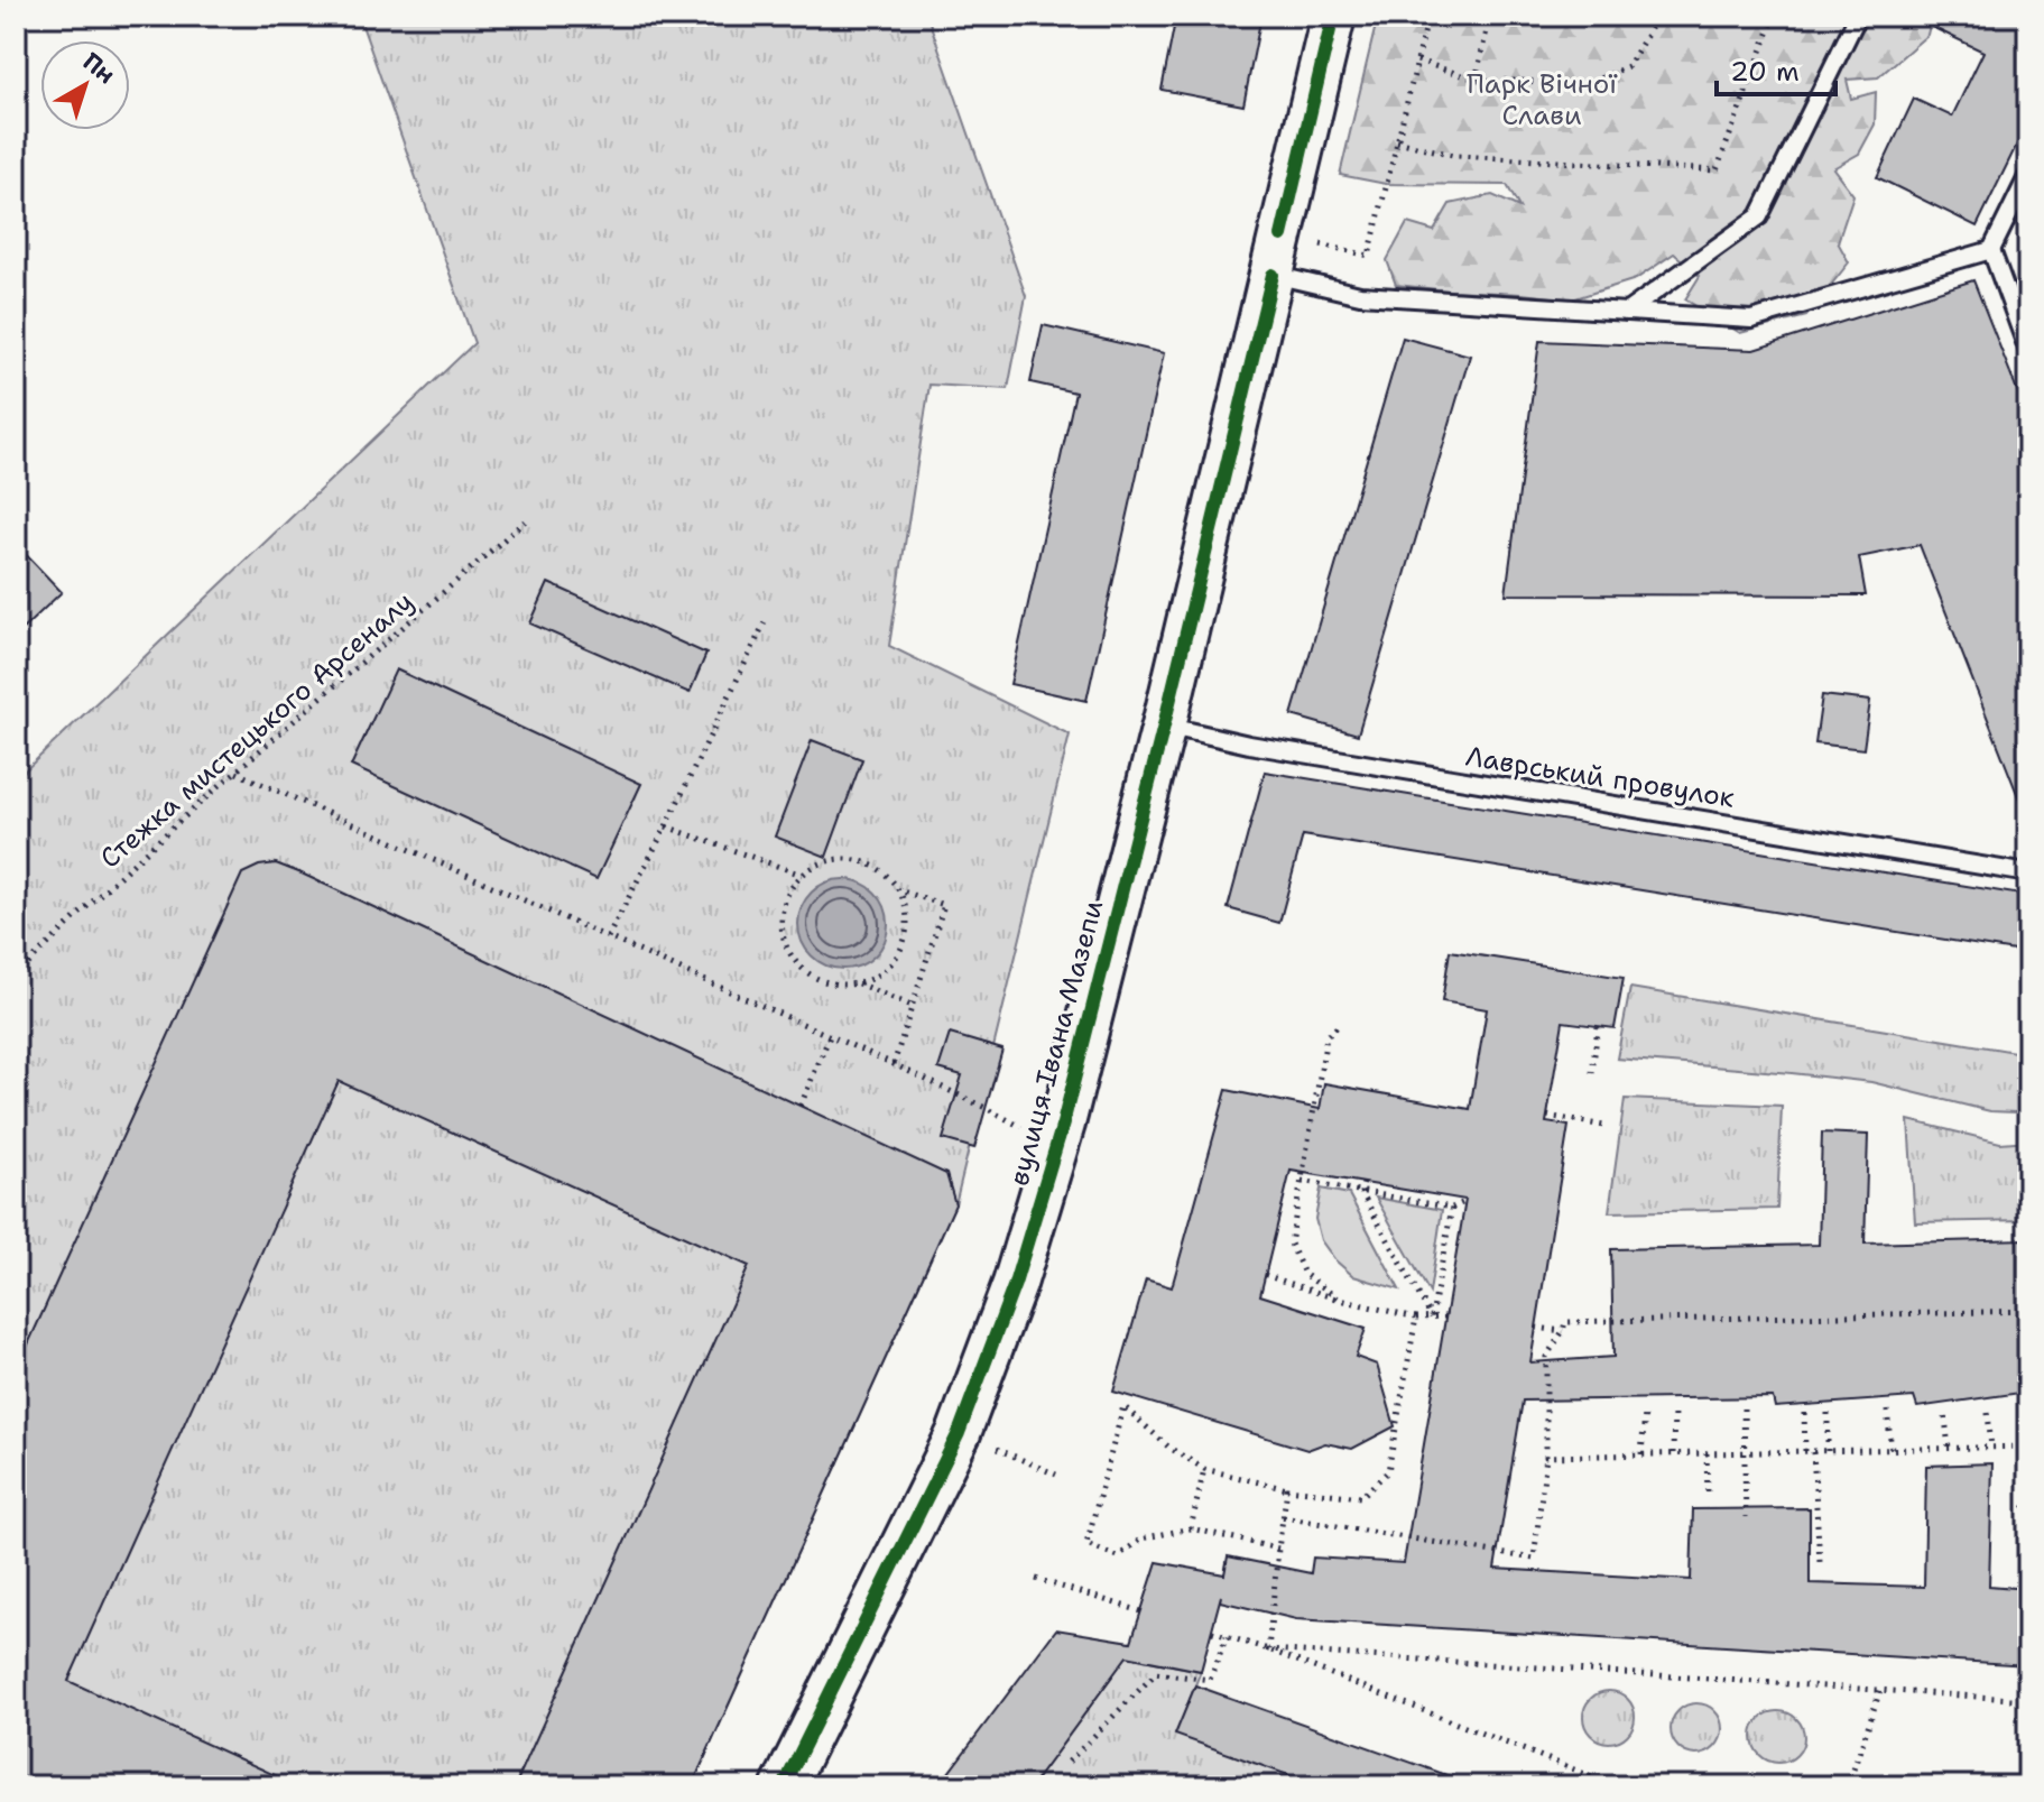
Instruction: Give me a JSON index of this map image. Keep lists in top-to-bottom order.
{
  "streets": {
    "main road": ["вулиця Івана Мазепи"],
    "lane": ["Лаврський провулок"],
    "path": ["Стежка мистецького Арсеналу"]
  },
  "crossings": [
    ["Лаврський провулок", "вулиця Івана Мазепи"]
  ],
  "parks": ["Парк Вічної Слави"],
  "scale_bar": "20 m",
  "north": "top right"
}
